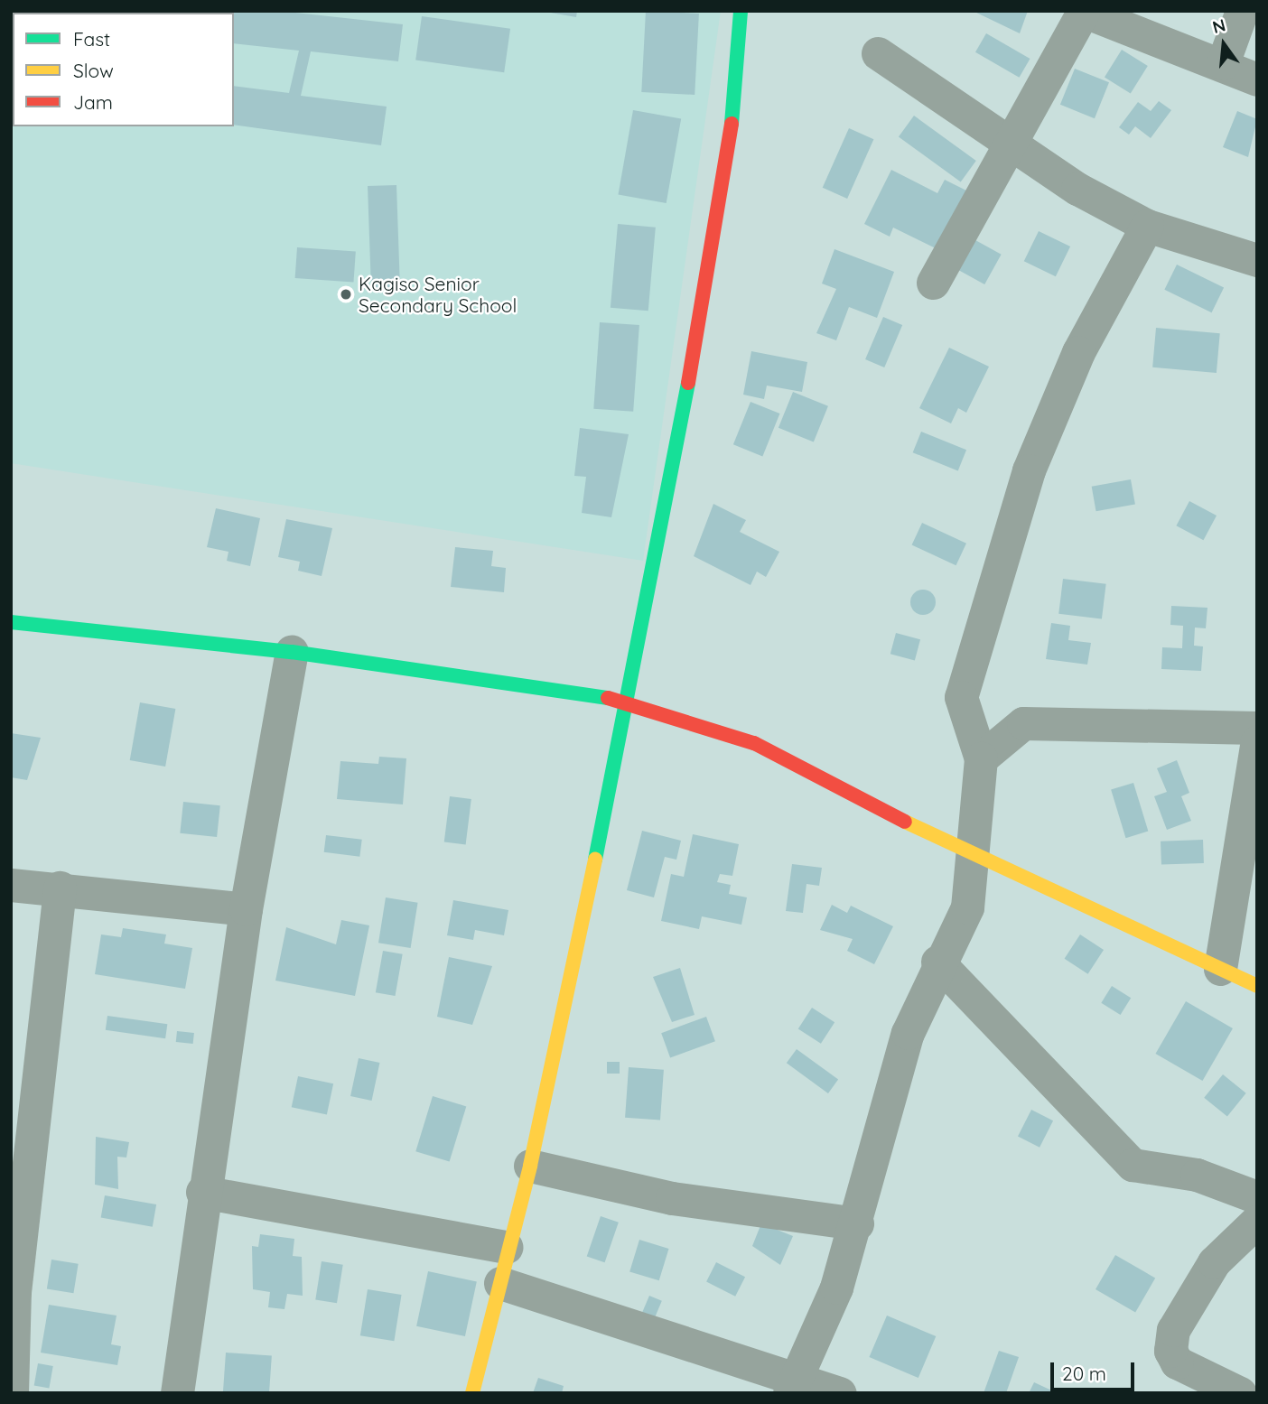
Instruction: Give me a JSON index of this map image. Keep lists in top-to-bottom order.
{
  "places": ["Kagiso Senior Secondary School"],
  "legend": ["Fast", "Slow", "Jam"],
  "scale_bar": "20 m",
  "north": "top"
}
